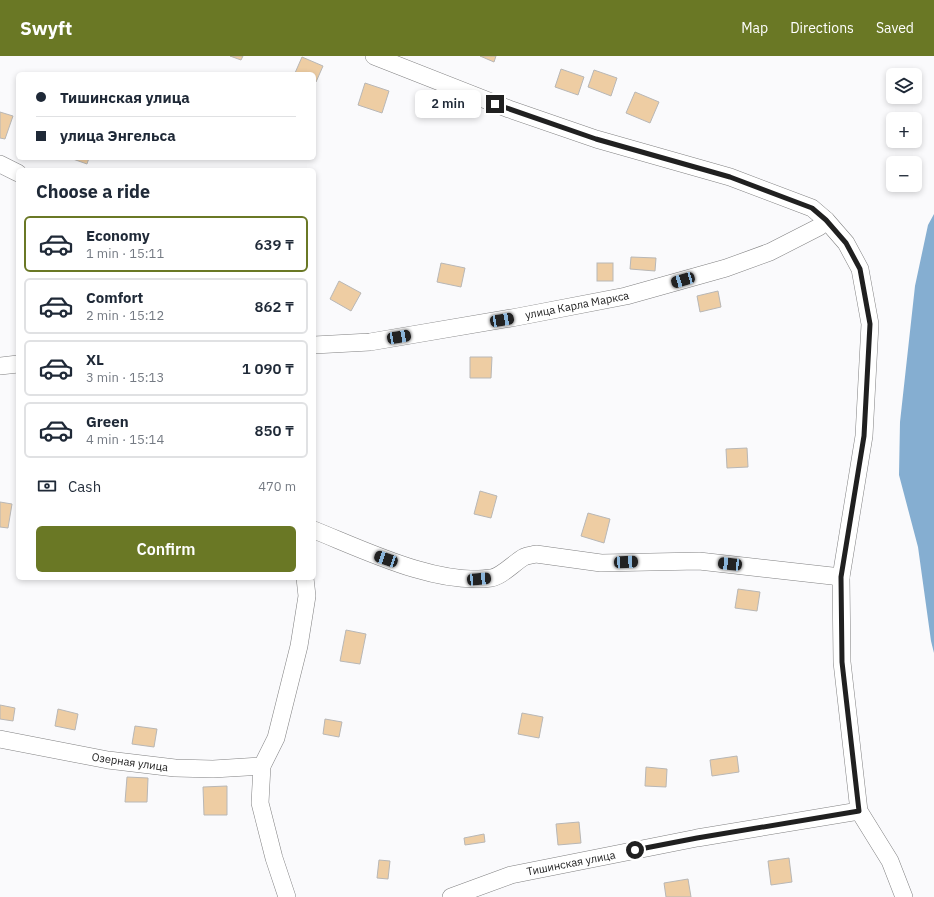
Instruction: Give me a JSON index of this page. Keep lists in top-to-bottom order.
{
  "streets": {
    "street": ["улица Карла Маркса", "Озерная улица", "Тишинская улица"]
  },
  "page": {
    "header": "Swyft",
    "nav": ["Map", "Directions", "Saved"],
    "map_buttons": ["+", "−"],
    "banner": ["Тишинская улица", "улица Энгельса"],
    "bubble": "2 min",
    "heading": "Choose a ride",
    "list": [
      {
        "name": "Economy",
        "note": "1 min · 15:11",
        "value": "639 ₸"
      },
      {
        "name": "Comfort",
        "note": "2 min · 15:12",
        "value": "862 ₸"
      },
      {
        "name": "XL",
        "note": "3 min · 15:13",
        "value": "1 090 ₸"
      },
      {
        "name": "Green",
        "note": "4 min · 15:14",
        "value": "850 ₸"
      }
    ],
    "pay": ["Cash", "470 m"],
    "buttons": "Confirm"
  }
}
